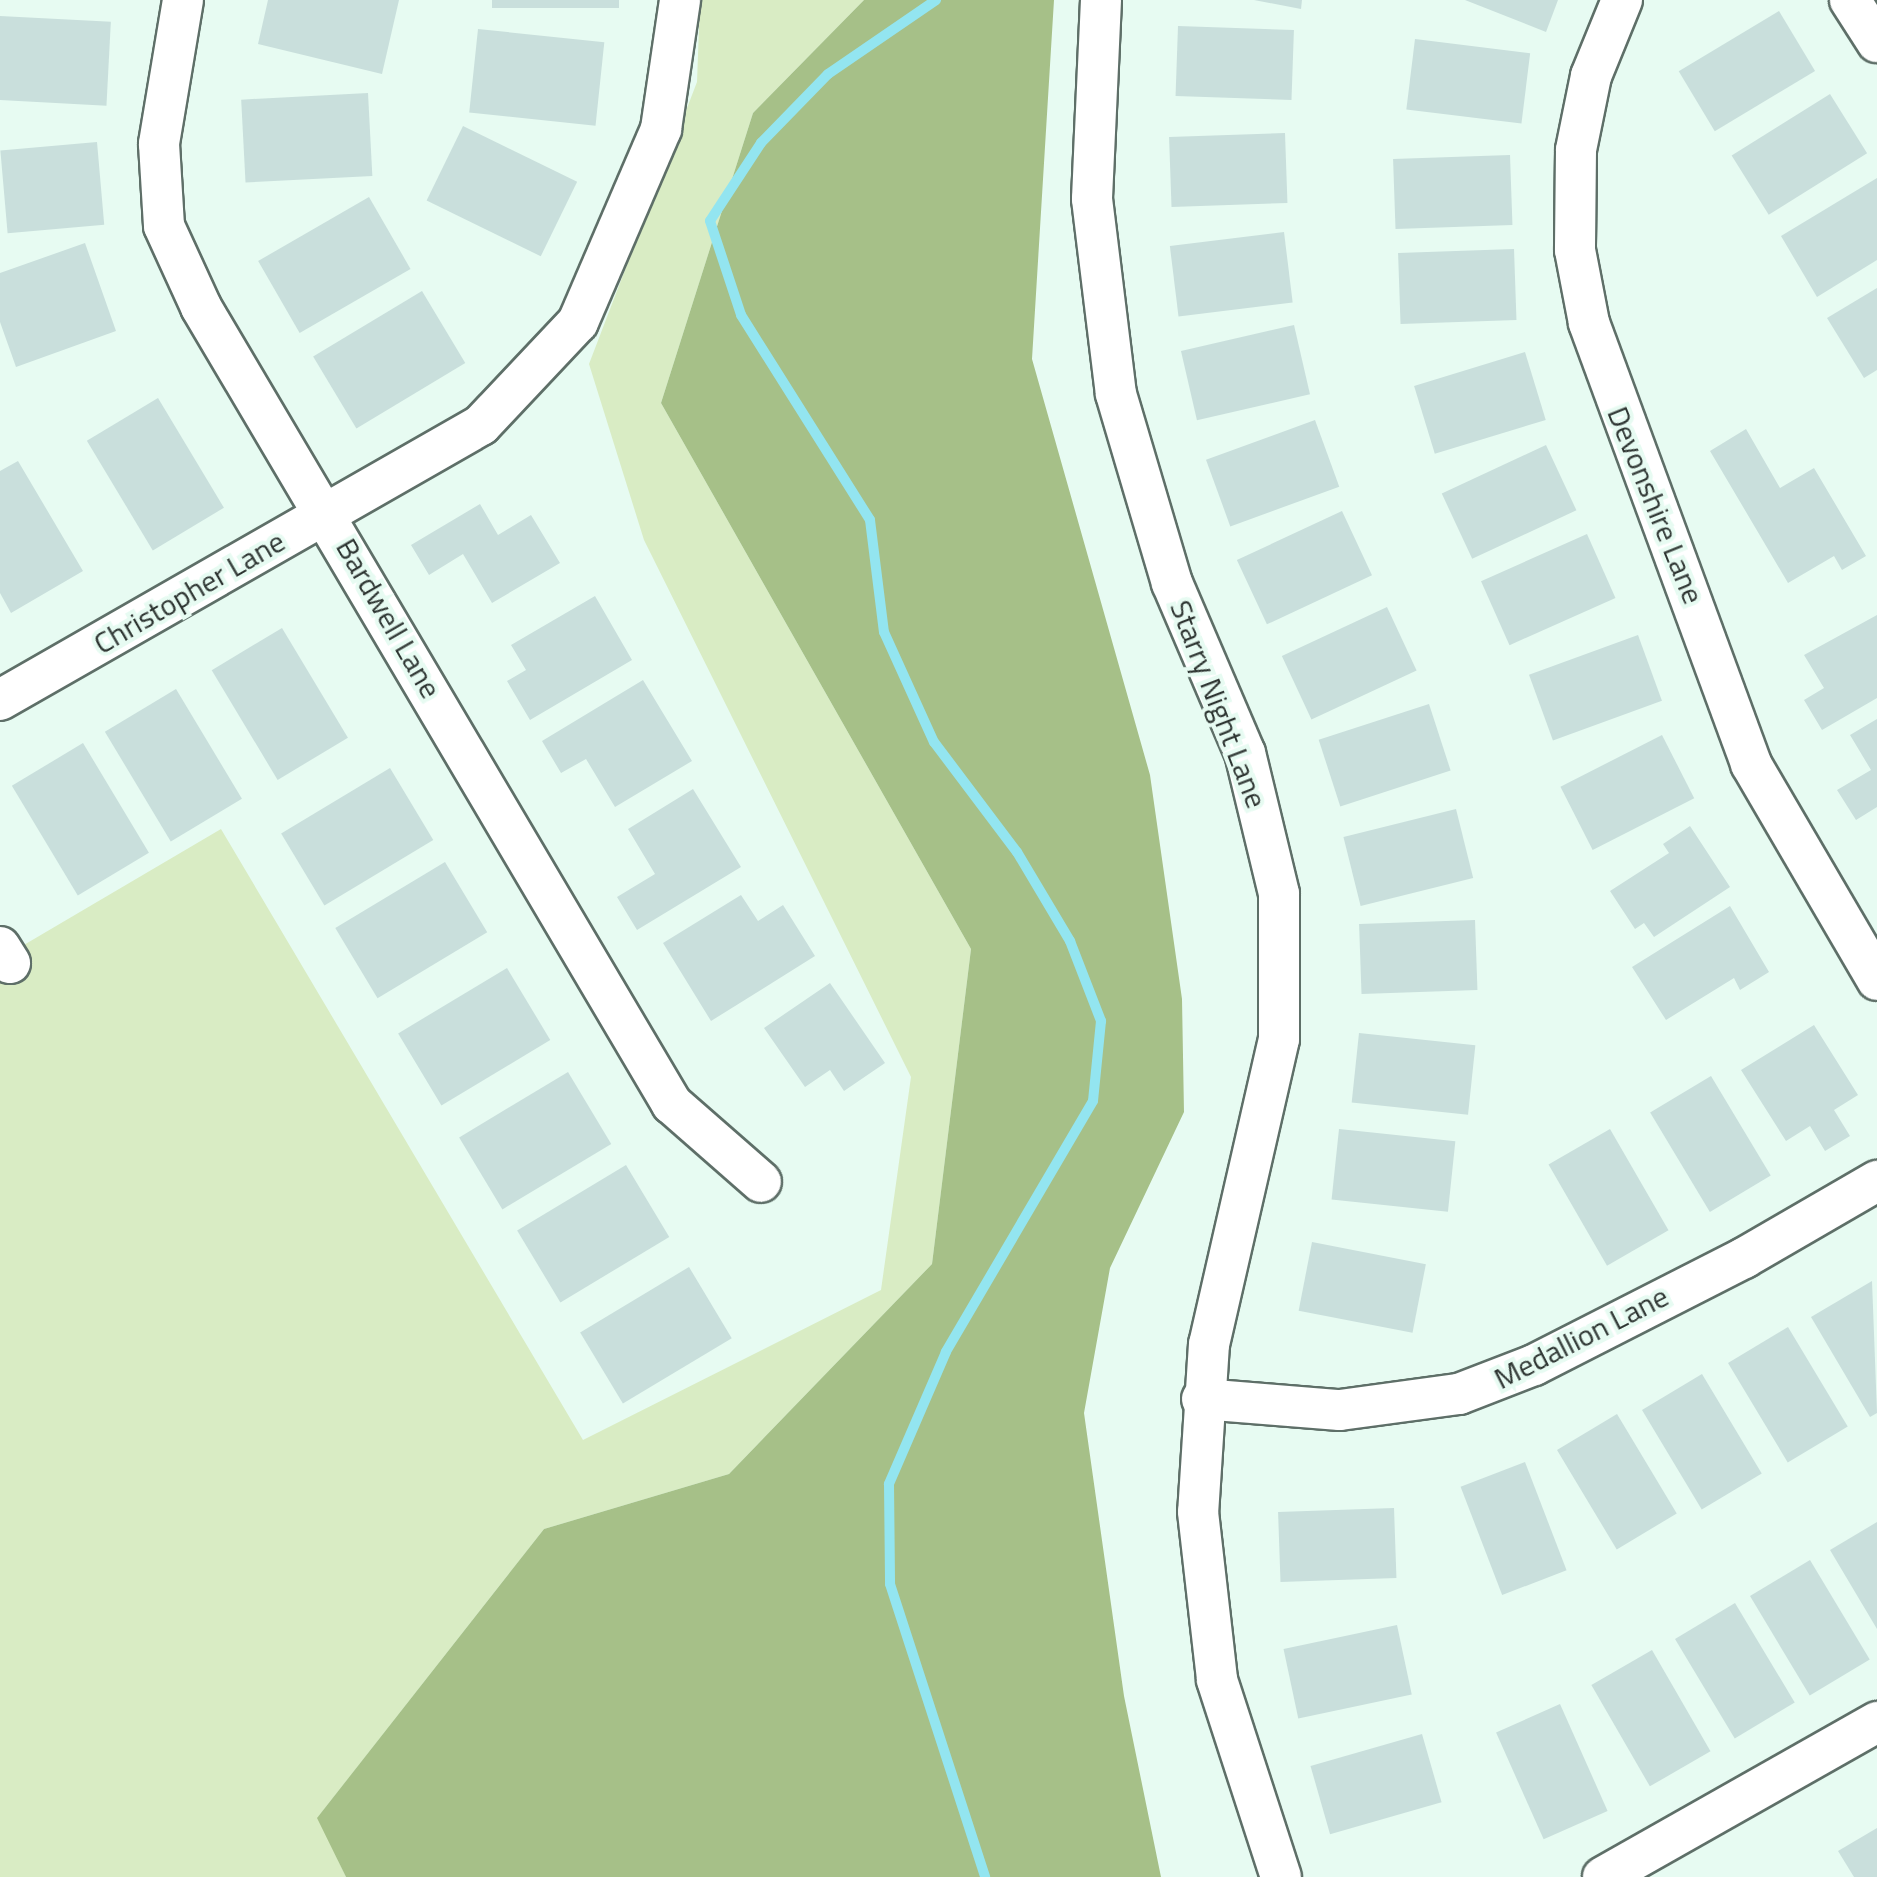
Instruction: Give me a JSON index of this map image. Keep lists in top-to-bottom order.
{
  "streets": {
    "street": [
      "Devonshire Lane",
      "Christopher Lane",
      "Bardwell Lane",
      "Starry Night Lane",
      "Medallion Lane"
    ]
  },
  "crossings": [
    ["Christopher Lane", "Bardwell Lane"],
    ["Starry Night Lane", "Medallion Lane"]
  ]
}
